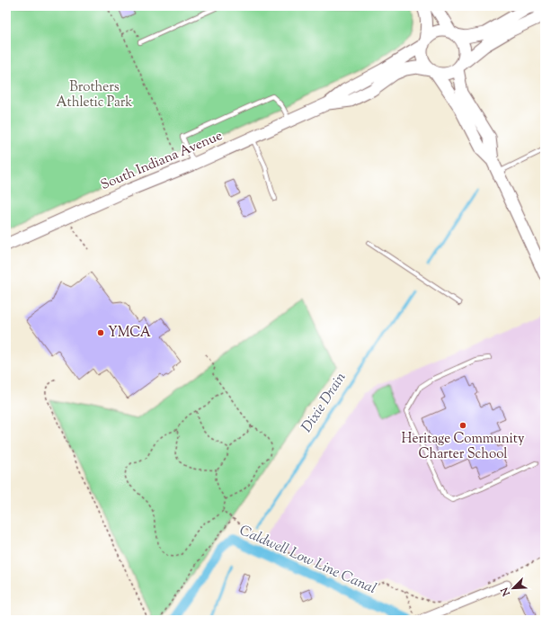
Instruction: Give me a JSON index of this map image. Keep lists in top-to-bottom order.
{
  "streets": {
    "main road": ["South Indiana Avenue"]
  },
  "water": ["Dixie Drain", "Caldwell Low Line Canal"],
  "parks": ["Brothers Athletic Park"],
  "places": ["YMCA", "Heritage Community Charter School"],
  "north": "bottom left"
}
